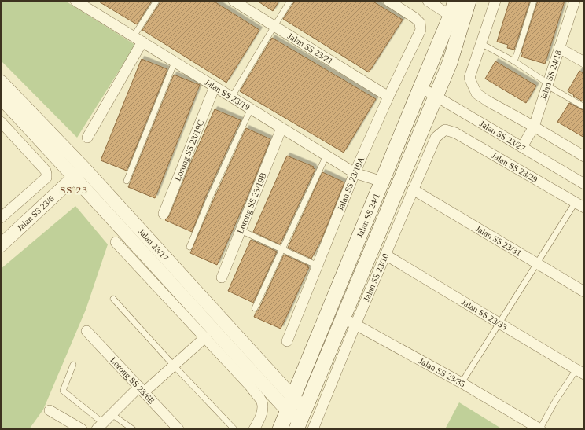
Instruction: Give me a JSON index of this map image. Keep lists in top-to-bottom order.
{
  "streets": {
    "main road": ["Jalan SS 24/1"],
    "street": [
      "Jalan SS 23/21",
      "Jalan SS 24/18",
      "Jalan SS 23/19",
      "Jalan SS 23/27",
      "Lorong SS 23/19C",
      "Jalan SS 23/29",
      "Jalan SS 23/19A",
      "Lorong SS 23/19B",
      "Jalan SS 23/6",
      "Jalan SS 23/31",
      "Jalan 23/17",
      "Jalan SS 23/10",
      "Jalan SS 23/33",
      "Jalan SS 23/35",
      "Lorong SS 23/6E"
    ]
  },
  "crossings": [
    ["Jalan SS 23/21", "Jalan SS 23/19A"],
    ["Jalan SS 24/18", "Jalan SS 23/27"],
    ["Jalan SS 23/19", "Lorong SS 23/19C"],
    ["Jalan SS 23/19", "Jalan SS 23/19A"],
    ["Jalan SS 23/19", "Lorong SS 23/19B"],
    ["Jalan SS 23/19", "Jalan SS 24/1"],
    ["Jalan SS 23/27", "Jalan SS 24/1"],
    ["Jalan SS 23/29", "Jalan SS 23/10"],
    ["Jalan SS 23/6", "Jalan 23/17"],
    ["Jalan SS 24/1", "Jalan 23/17"],
    ["Jalan SS 24/1", "Jalan SS 23/10"],
    ["Jalan SS 24/1", "Jalan SS 23/35"],
    ["Jalan SS 23/31", "Jalan SS 23/10"],
    ["Jalan SS 23/10", "Jalan SS 23/33"],
    ["Jalan SS 23/10", "Jalan SS 23/35"]
  ],
  "districts": ["SS 23"]
}
